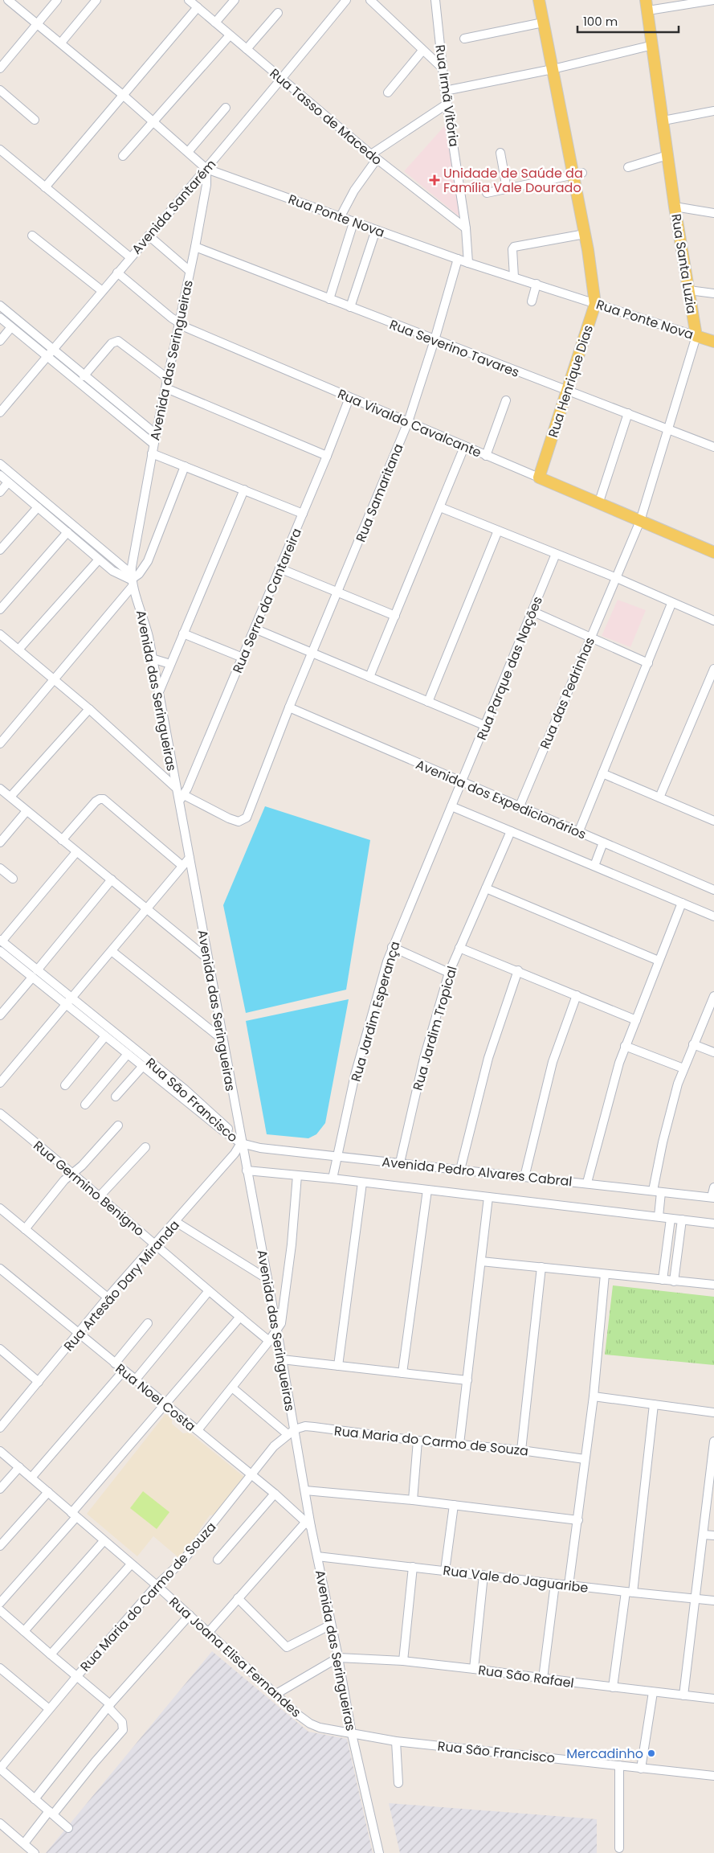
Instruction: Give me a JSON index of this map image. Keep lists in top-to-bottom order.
{
  "streets": {
    "main road": [
      "Rua Ponte Nova",
      "Rua Santa Luzia",
      "Rua Henrique Dias",
      "Rua Vivaldo Cavalcante"
    ],
    "street": [
      "Rua Irmã Vitória",
      "Rua Tasso de Macedo",
      "Avenida Santarém",
      "Rua Severino Tavares",
      "Avenida das Seringueiras",
      "Rua Samaritana",
      "Rua Serra da Cantareira",
      "Rua Parque das Nações",
      "Rua das Pedrinhas",
      "Avenida dos Expedicionários",
      "Rua Jardim Esperança",
      "Rua Jardim Tropical",
      "Rua São Francisco",
      "Avenida Pedro Alvares Cabral",
      "Rua Germino Benigno",
      "Rua Artesão Dary Miranda",
      "Rua Noel Costa",
      "Rua Maria do Carmo de Souza",
      "Rua Vale do Jaguaribe",
      "Rua Joana Elisa Fernandes",
      "Rua São Rafael"
    ]
  },
  "crossings": [
    ["Rua Irmã Vitória", "Rua Tasso de Macedo"],
    ["Rua Irmã Vitória", "Rua Ponte Nova"],
    ["Rua Tasso de Macedo", "Avenida Santarém"],
    ["Avenida Santarém", "Rua Ponte Nova"],
    ["Avenida Santarém", "Avenida das Seringueiras"],
    ["Avenida Santarém", "Rua Vivaldo Cavalcante"],
    ["Rua Ponte Nova", "Rua Santa Luzia"],
    ["Rua Ponte Nova", "Avenida das Seringueiras"],
    ["Rua Ponte Nova", "Rua Henrique Dias"],
    ["Rua Ponte Nova", "Rua Samaritana"],
    ["Rua Santa Luzia", "Rua Severino Tavares"],
    ["Rua Santa Luzia", "Rua Vivaldo Cavalcante"],
    ["Rua Santa Luzia", "Rua das Pedrinhas"],
    ["Rua Severino Tavares", "Avenida das Seringueiras"],
    ["Rua Severino Tavares", "Rua Henrique Dias"],
    ["Rua Severino Tavares", "Rua Samaritana"],
    ["Avenida das Seringueiras", "Rua Vivaldo Cavalcante"],
    ["Avenida das Seringueiras", "Rua Samaritana"],
    ["Avenida das Seringueiras", "Rua Serra da Cantareira"],
    ["Avenida das Seringueiras", "Rua São Francisco"],
    ["Avenida das Seringueiras", "Avenida Pedro Alvares Cabral"],
    ["Avenida das Seringueiras", "Rua Artesão Dary Miranda"],
    ["Avenida das Seringueiras", "Rua Noel Costa"],
    ["Avenida das Seringueiras", "Rua Maria do Carmo de Souza"],
    ["Avenida das Seringueiras", "Rua Vale do Jaguaribe"],
    ["Avenida das Seringueiras", "Rua Joana Elisa Fernandes"],
    ["Avenida das Seringueiras", "Rua São Rafael"],
    ["Rua Henrique Dias", "Rua Vivaldo Cavalcante"],
    ["Rua Vivaldo Cavalcante", "Rua Samaritana"],
    ["Rua Vivaldo Cavalcante", "Rua Serra da Cantareira"],
    ["Rua Vivaldo Cavalcante", "Rua das Pedrinhas"],
    ["Rua Samaritana", "Rua Serra da Cantareira"],
    ["Rua Samaritana", "Avenida dos Expedicionários"],
    ["Rua Parque das Nações", "Avenida dos Expedicionários"],
    ["Rua Parque das Nações", "Rua Jardim Esperança"],
    ["Rua das Pedrinhas", "Avenida dos Expedicionários"],
    ["Avenida dos Expedicionários", "Rua Jardim Esperança"],
    ["Avenida dos Expedicionários", "Rua Jardim Tropical"],
    ["Rua Jardim Esperança", "Avenida Pedro Alvares Cabral"],
    ["Rua Jardim Tropical", "Avenida Pedro Alvares Cabral"],
    ["Rua São Francisco", "Avenida Pedro Alvares Cabral"],
    ["Rua São Francisco", "Rua Artesão Dary Miranda"],
    ["Rua São Francisco", "Rua Joana Elisa Fernandes"],
    ["Avenida Pedro Alvares Cabral", "Rua Artesão Dary Miranda"],
    ["Rua Germino Benigno", "Rua Artesão Dary Miranda"],
    ["Rua Artesão Dary Miranda", "Rua Noel Costa"],
    ["Rua Noel Costa", "Rua Maria do Carmo de Souza"],
    ["Rua Maria do Carmo de Souza", "Rua Joana Elisa Fernandes"]
  ],
  "places": {
    "health": ["Unidade de Saúde da Família Vale Dourado"],
    "other": ["Mercadinho"]
  },
  "scale_bar": "100 m"
}
